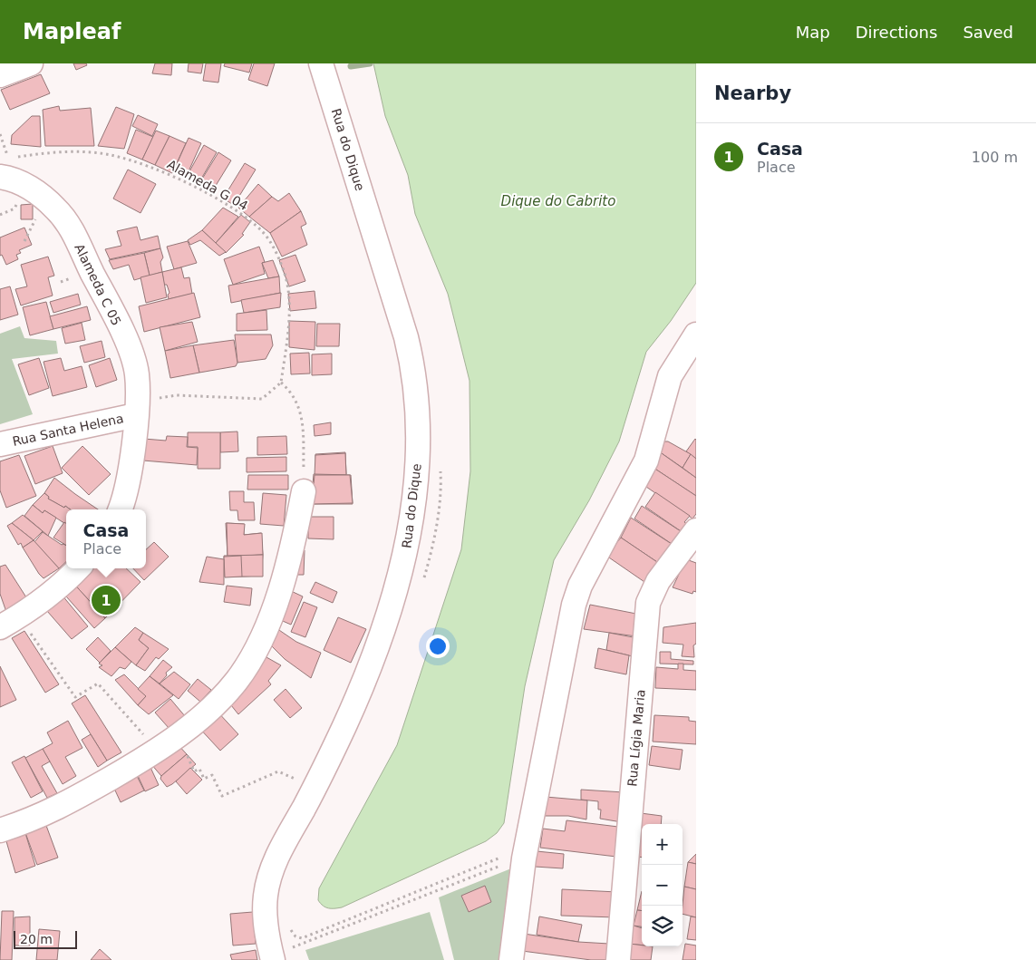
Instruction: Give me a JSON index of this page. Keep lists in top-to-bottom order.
{
  "streets": {
    "street": [
      "Rua do Dique",
      "Alameda C 05",
      "Rua Santa Helena",
      "Rua Lígia Maria"
    ],
    "path": ["Alameda G 04"]
  },
  "crossings": [
    ["Alameda G 04", "Alameda C 05"],
    ["Alameda C 05", "Rua Santa Helena"]
  ],
  "water": ["Dique do Cabrito"],
  "scale_bar": "20 m",
  "page": {
    "header": "Mapleaf",
    "nav": ["Map", "Directions", "Saved"],
    "heading": "Nearby",
    "list": [
      {
        "mark": "1",
        "name": "Casa",
        "note": "Place",
        "value": "100 m"
      }
    ],
    "popup": ["Casa", "Place"],
    "pins": "1",
    "map_buttons": ["+", "−"],
    "scale": "20 m"
  }
}
